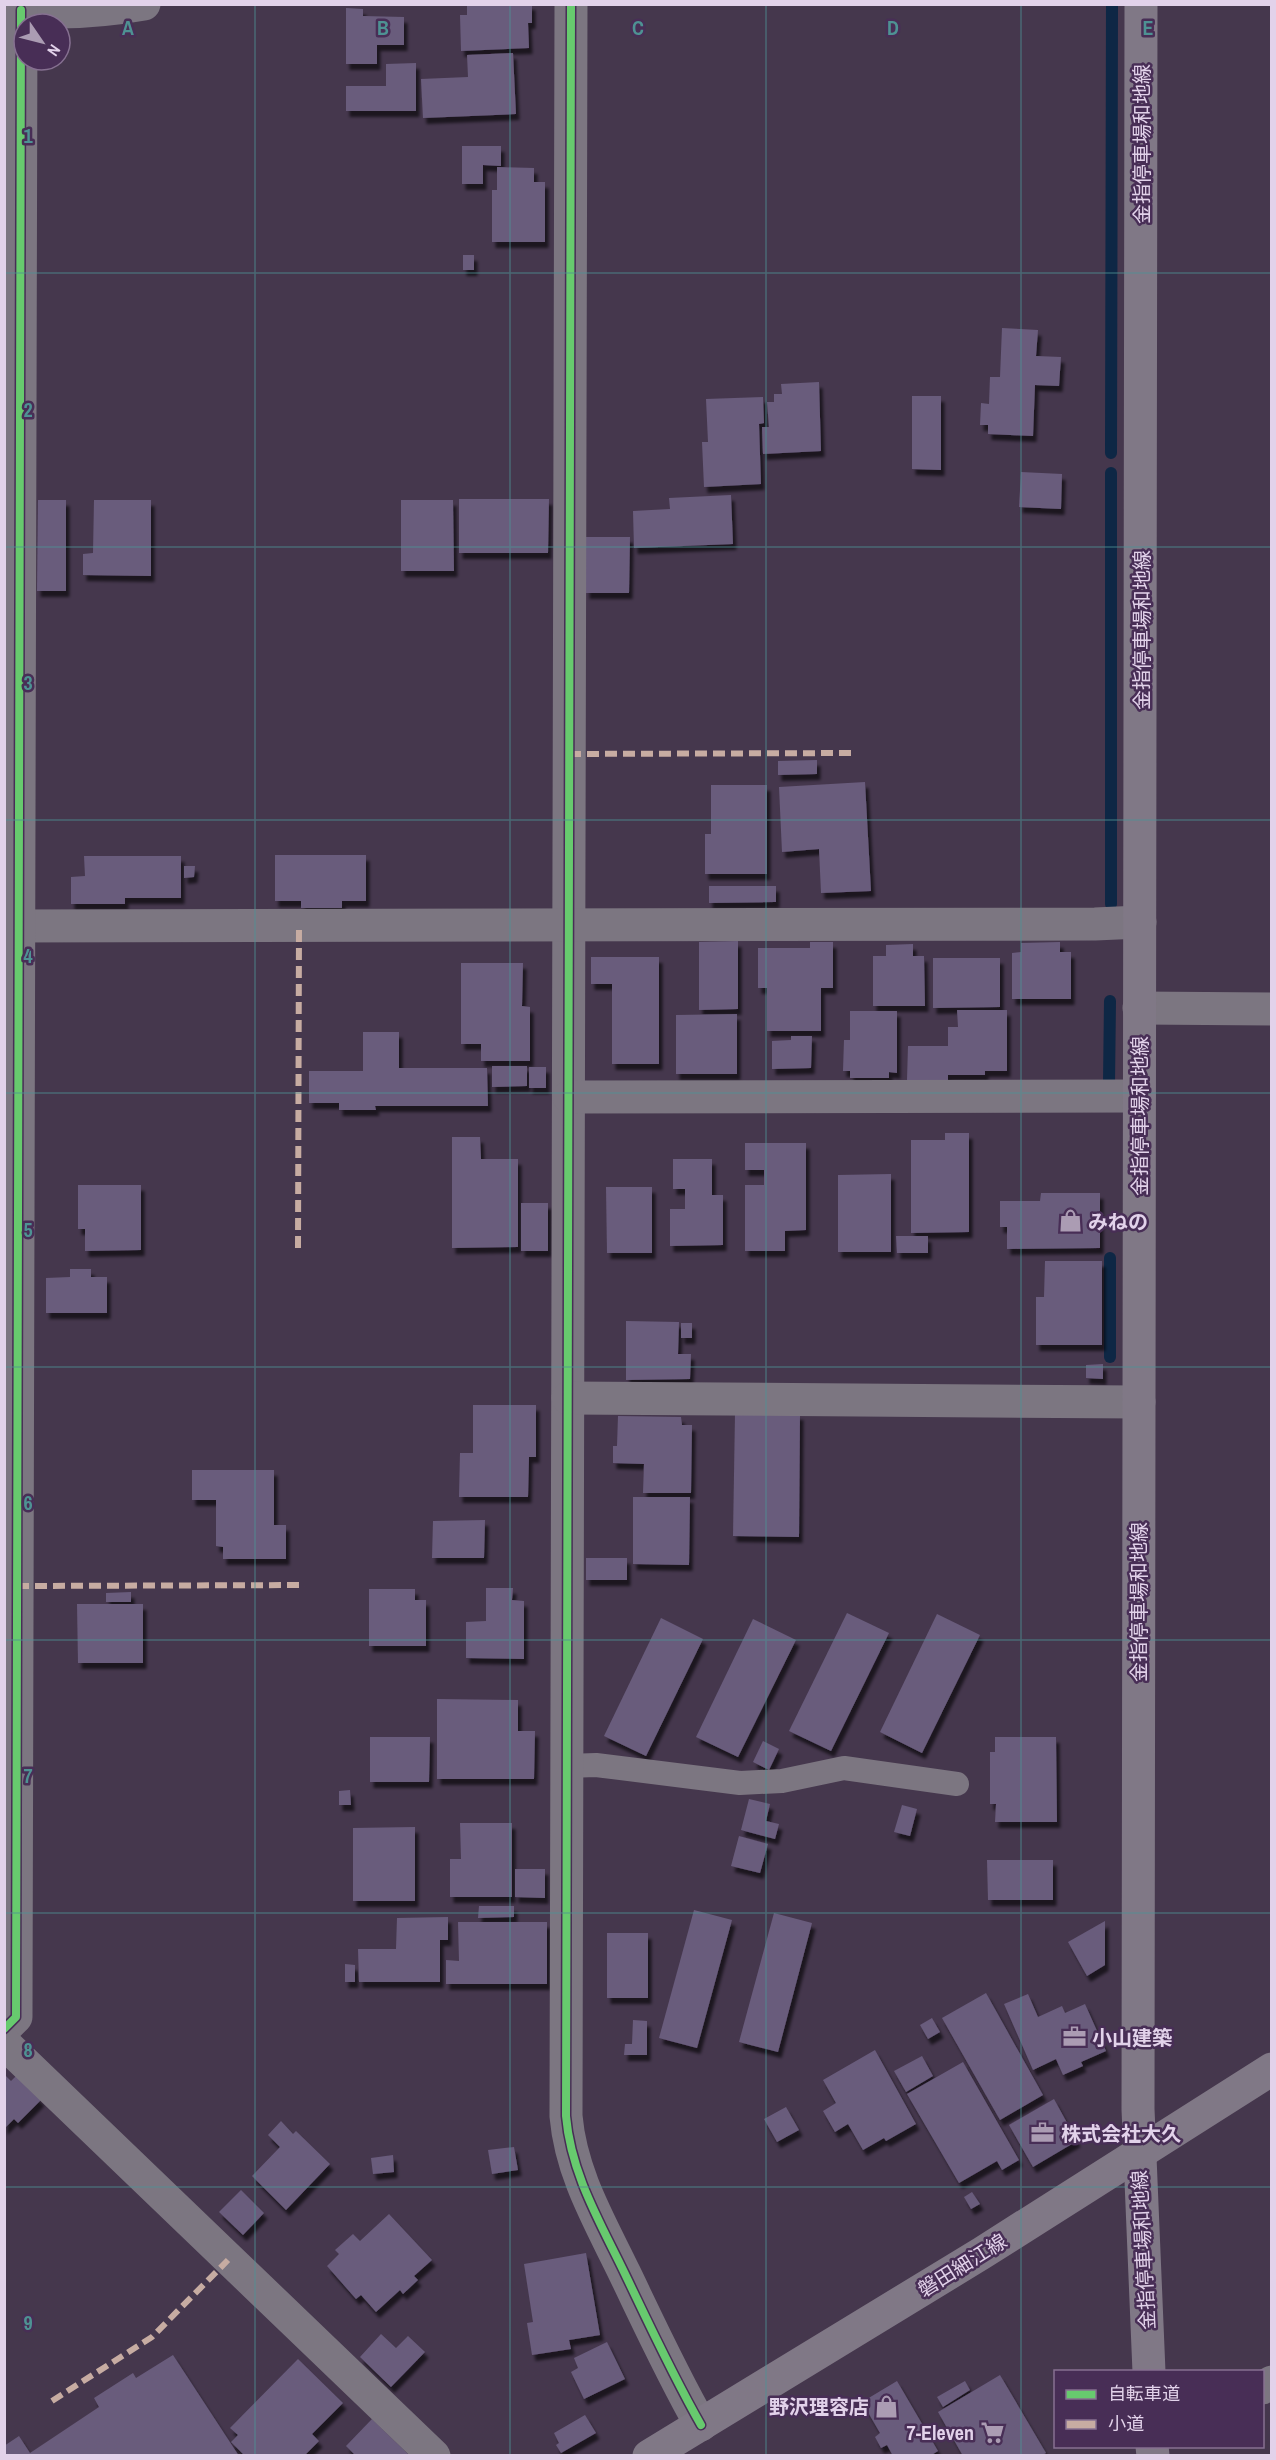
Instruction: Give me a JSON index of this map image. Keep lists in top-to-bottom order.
{
  "streets": {
    "main road": ["金指停車場和地線", "磐田細江線"]
  },
  "crossings": [
    ["金指停車場和地線", "磐田細江線"]
  ],
  "places": {
    "shop": ["みねの", "野沢理容店"],
    "office": ["小山建築", "株式会社大久"],
    "supermarket": ["7-Eleven"]
  },
  "legend": ["自転車道", "小道"],
  "north": "bottom right",
  "grid": {
    "columns": [
      "A",
      "B",
      "C",
      "D",
      "E"
    ],
    "rows": [
      "1",
      "2",
      "3",
      "4",
      "5",
      "6",
      "7",
      "8",
      "9"
    ]
  }
}
